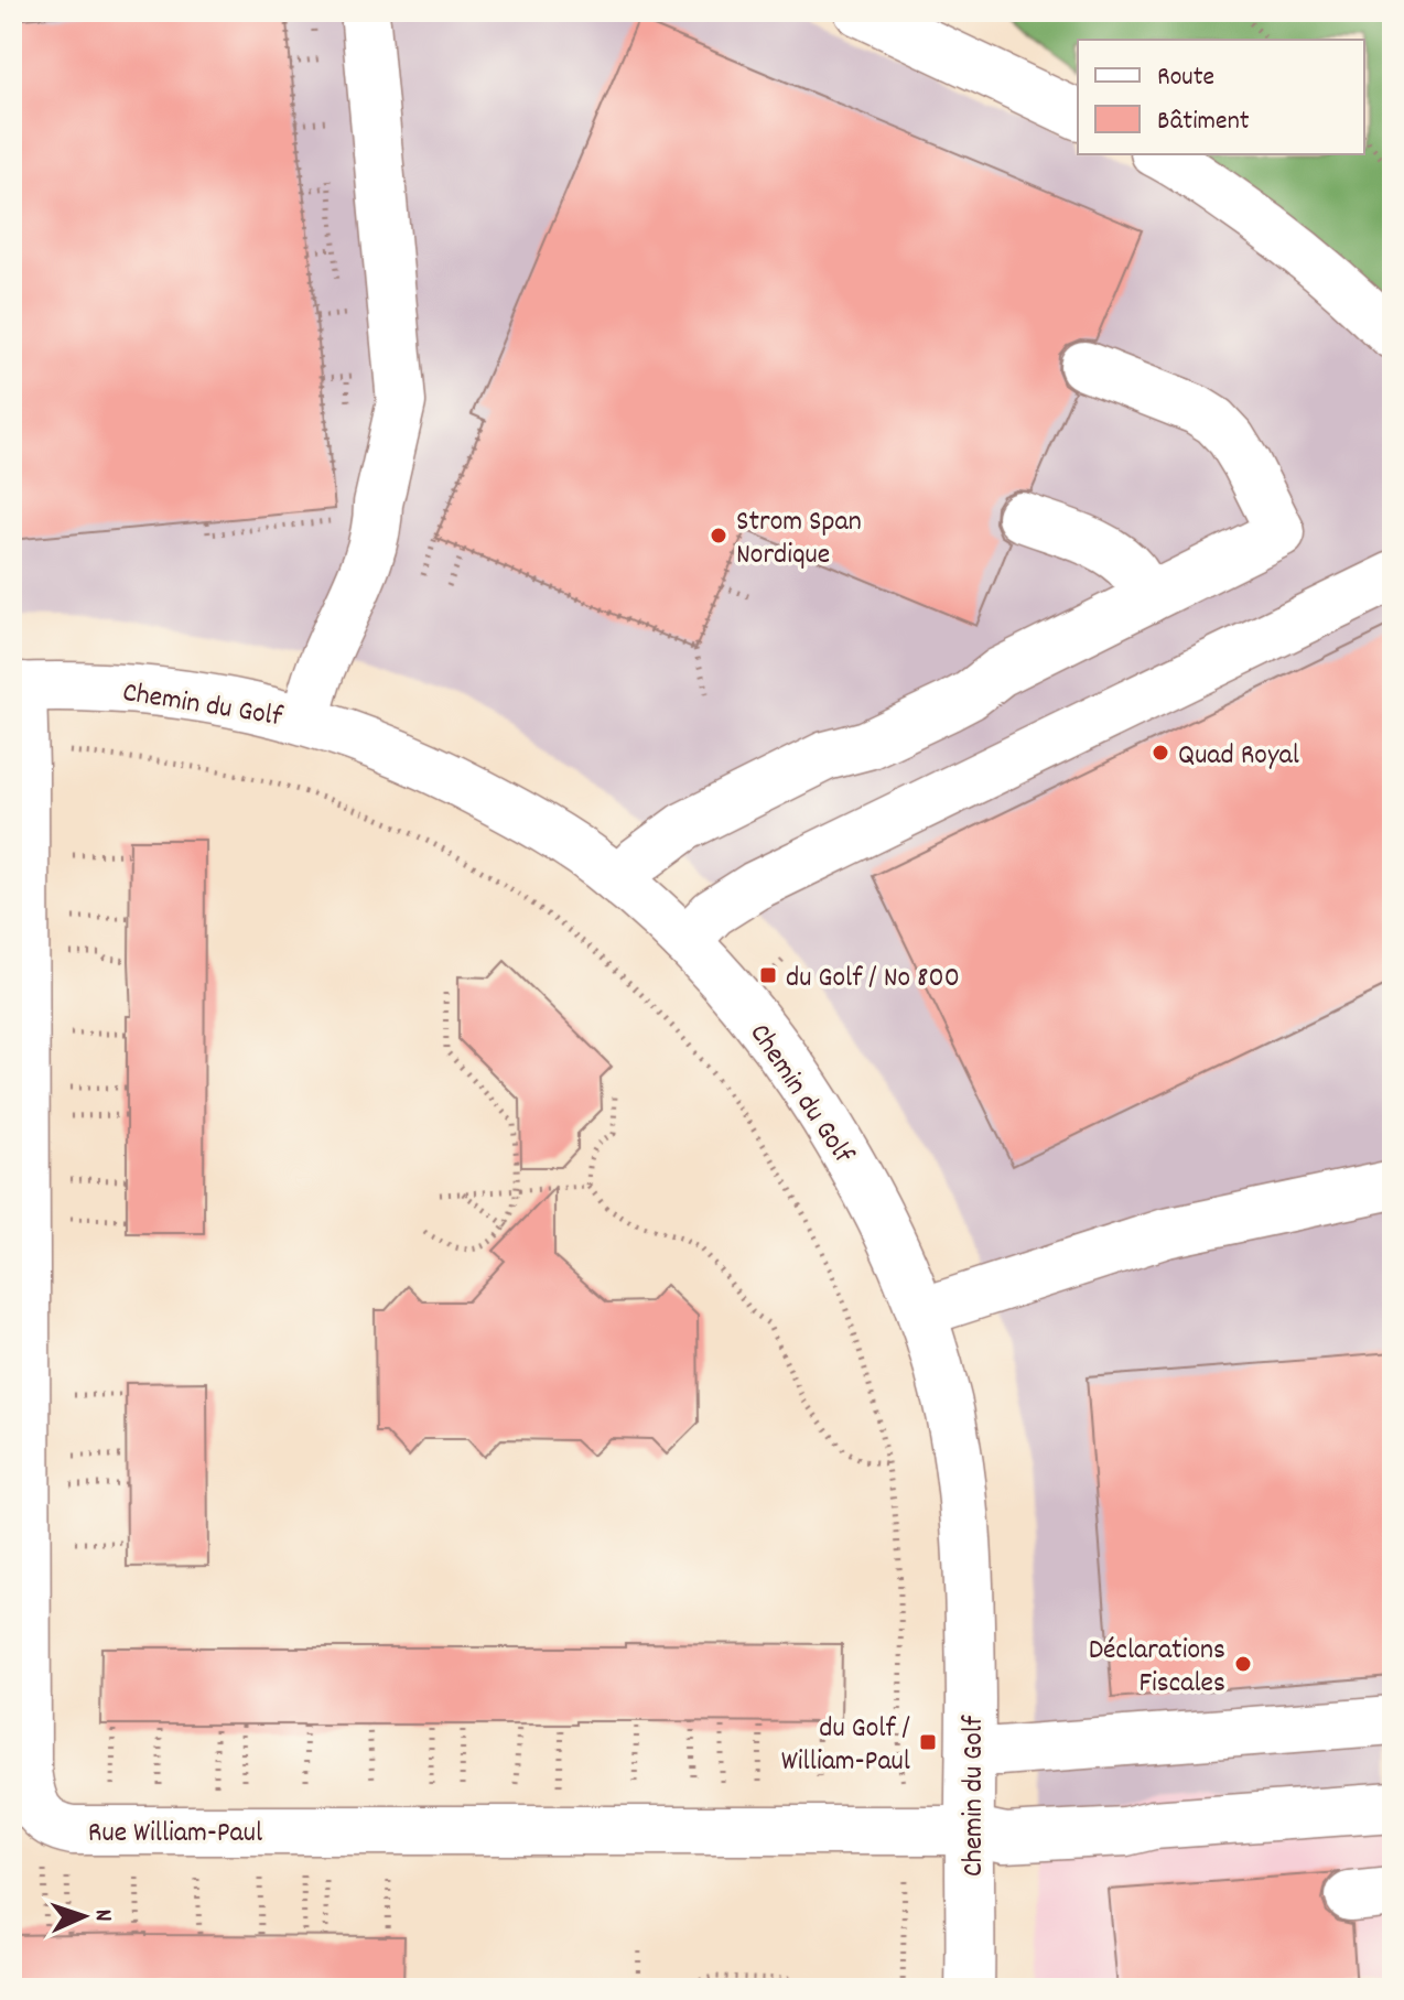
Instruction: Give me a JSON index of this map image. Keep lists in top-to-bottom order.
{
  "streets": {
    "street": ["Chemin du Golf", "Rue William-Paul"]
  },
  "crossings": [
    ["Chemin du Golf", "Rue William-Paul"]
  ],
  "places": {
    "other": ["Strom Span Nordique", "Quad Royal", "Déclarations Fiscales"],
    "transit": ["du Golf / No 800", "du Golf / William-Paul"]
  },
  "legend": ["Route", "Bâtiment"],
  "north": "right"
}
